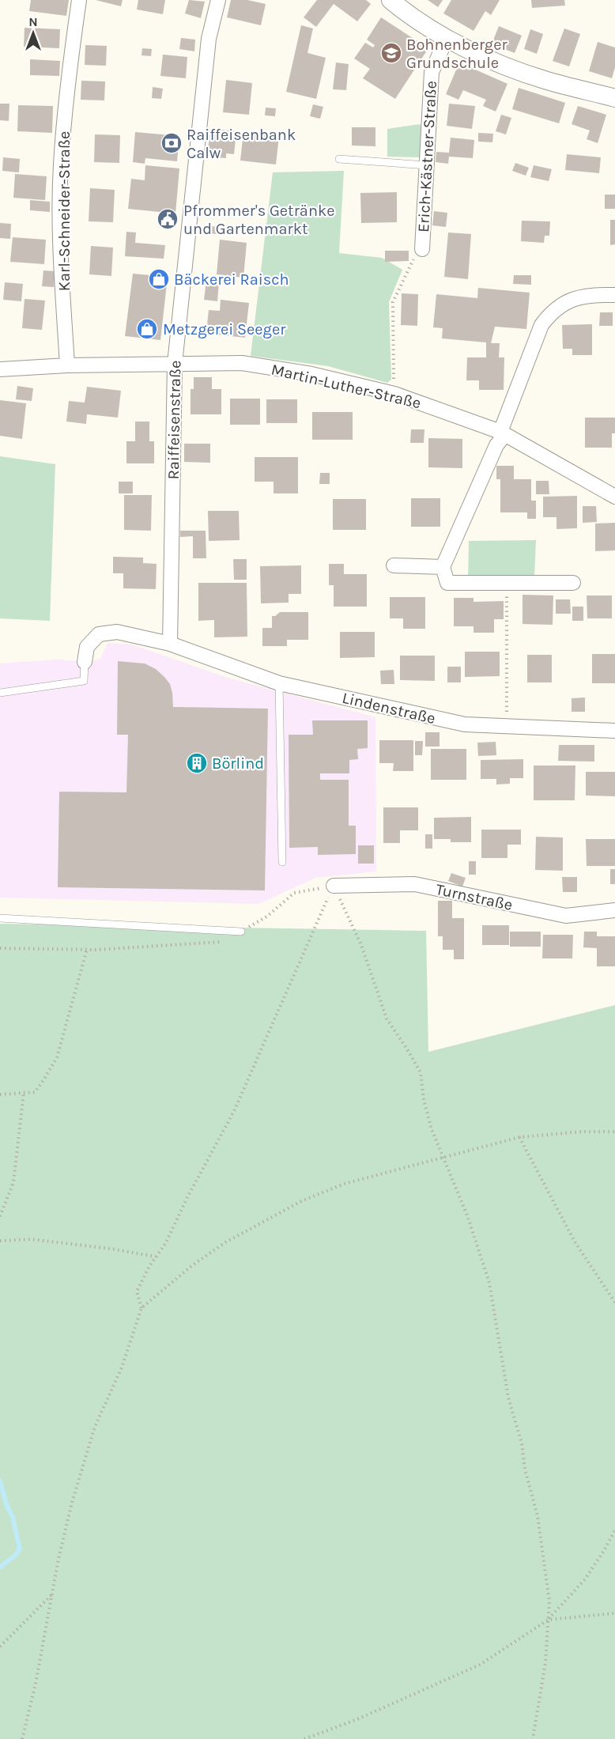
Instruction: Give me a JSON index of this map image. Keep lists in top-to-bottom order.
{
  "streets": {
    "street": [
      "Erich-Kästner-Straße",
      "Karl-Schneider-Straße",
      "Martin-Luther-Straße",
      "Raiffeisenstraße",
      "Lindenstraße",
      "Turnstraße"
    ]
  },
  "crossings": [
    ["Karl-Schneider-Straße", "Martin-Luther-Straße"],
    ["Martin-Luther-Straße", "Raiffeisenstraße"],
    ["Raiffeisenstraße", "Lindenstraße"]
  ],
  "places": {
    "school or university": ["Bohnenberger Grundschule"],
    "bank": ["Raiffeisenbank Calw"],
    "public building": ["Pfrommer's Getränke und Gartenmarkt"],
    "shop": ["Bäckerei Raisch", "Metzgerei Seeger"],
    "building": ["Börlind"]
  },
  "north": "top"
}
